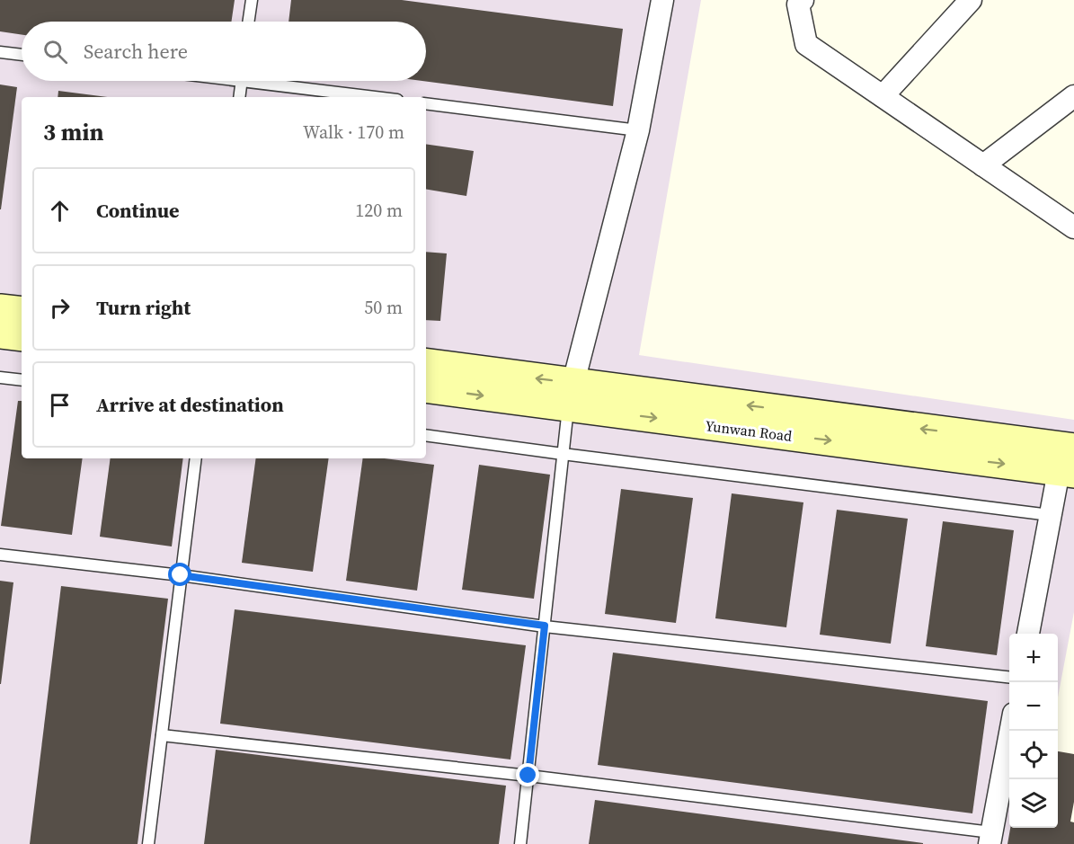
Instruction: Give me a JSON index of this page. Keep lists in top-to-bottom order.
{
  "streets": {
    "main road": ["Yunwan Road"]
  },
  "page": {
    "search": "Search here",
    "heading": ["3 min", "Walk · 170 m"],
    "list": [
      ["Continue", "120 m"],
      ["Turn right", "50 m"],
      "Arrive at destination"
    ],
    "map_buttons": ["+", "−"]
  }
}
